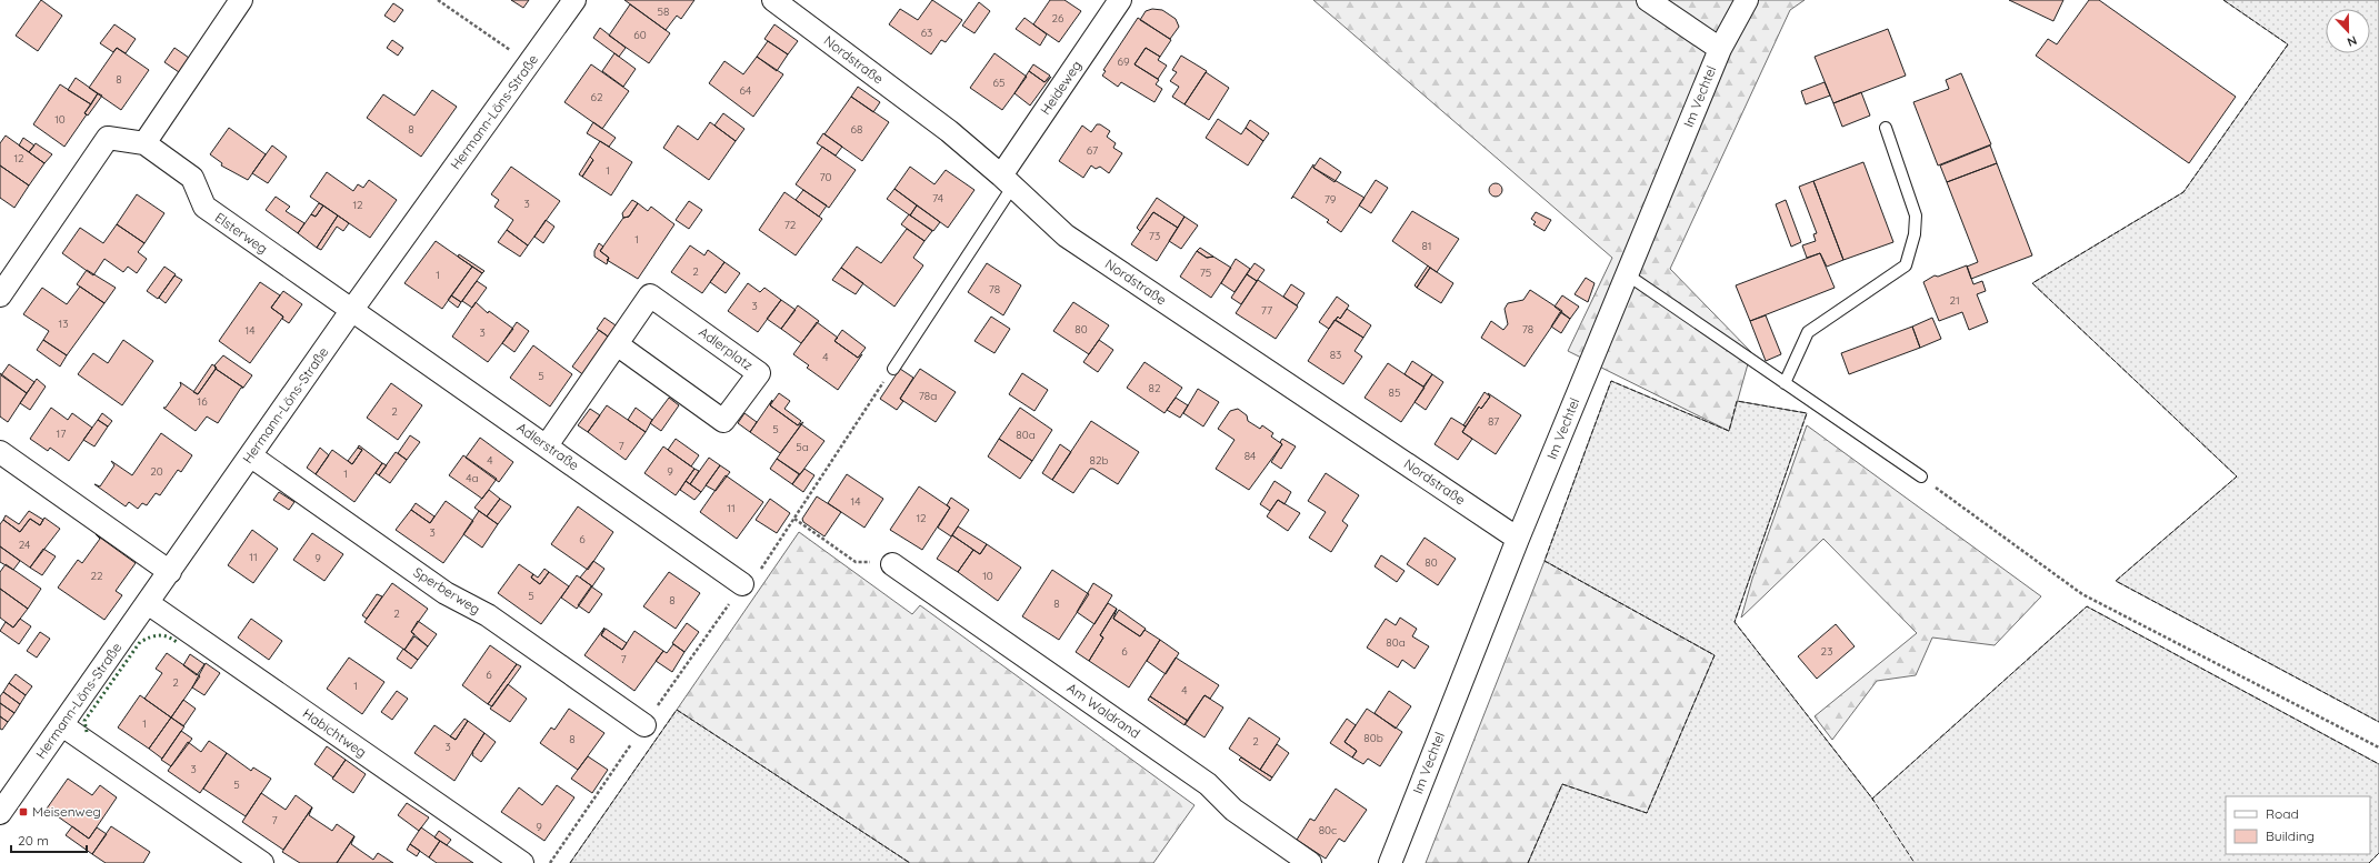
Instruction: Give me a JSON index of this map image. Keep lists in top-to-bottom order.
{
  "streets": {
    "street": [
      "Nordstraße",
      "Heideweg",
      "Im Vechtel",
      "Hermann-Löns-Straße",
      "Elsterweg",
      "Adlerplatz",
      "Adlerstraße",
      "Sperberweg",
      "Am Waldrand",
      "Habichtweg"
    ]
  },
  "crossings": [
    ["Nordstraße", "Heideweg"],
    ["Nordstraße", "Im Vechtel"],
    ["Hermann-Löns-Straße", "Elsterweg"],
    ["Hermann-Löns-Straße", "Adlerstraße"],
    ["Hermann-Löns-Straße", "Sperberweg"],
    ["Hermann-Löns-Straße", "Habichtweg"],
    ["Elsterweg", "Adlerstraße"],
    ["Adlerplatz", "Adlerstraße"]
  ],
  "places": {
    "transit": ["Meisenweg"]
  },
  "house_numbers": [
    "58",
    "26",
    "63",
    "60",
    "69",
    "8",
    "65",
    "64",
    "62",
    "10",
    "8",
    "68",
    "67",
    "12",
    "1",
    "70",
    "74",
    "79",
    "3",
    "12",
    "72",
    "73",
    "1",
    "81",
    "2",
    "75",
    "1",
    "78",
    "21",
    "3",
    "77",
    "13",
    "80",
    "78",
    "14",
    "3",
    "83",
    "4",
    "5",
    "82",
    "85",
    "78a",
    "16",
    "2",
    "87",
    "5",
    "17",
    "80a",
    "7",
    "5a",
    "84",
    "4",
    "82b",
    "20",
    "9",
    "1",
    "4a",
    "14",
    "11",
    "12",
    "3",
    "6",
    "24",
    "11",
    "9",
    "80",
    "22",
    "10",
    "5",
    "8",
    "8",
    "2",
    "80a",
    "6",
    "23",
    "7",
    "6",
    "2",
    "1",
    "4",
    "1",
    "80b",
    "8",
    "2",
    "3",
    "3",
    "5",
    "7",
    "9",
    "80c"
  ],
  "legend": ["Road", "Building"],
  "scale_bar": "20 m",
  "north": "bottom"
}
